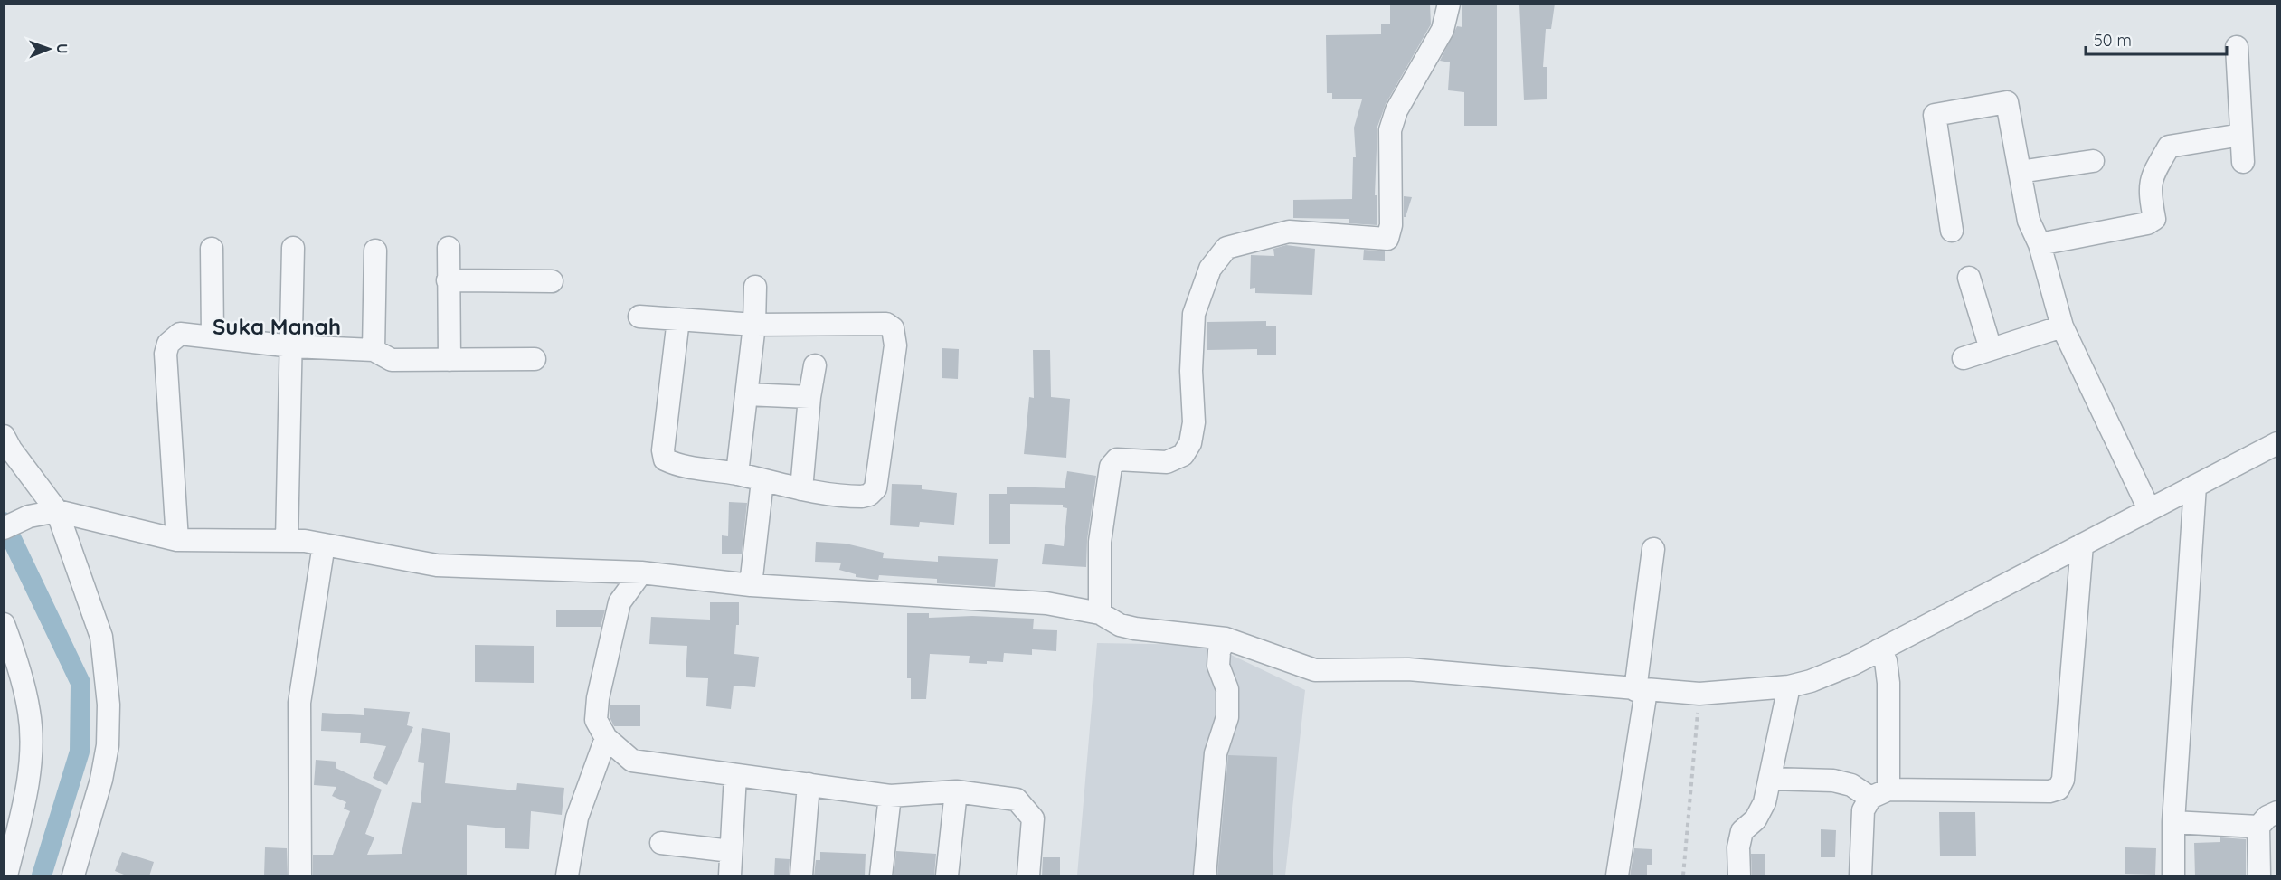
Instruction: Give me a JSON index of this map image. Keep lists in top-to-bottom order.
{
  "districts": ["Suka Manah"],
  "scale_bar": "50 m",
  "north": "right"
}
